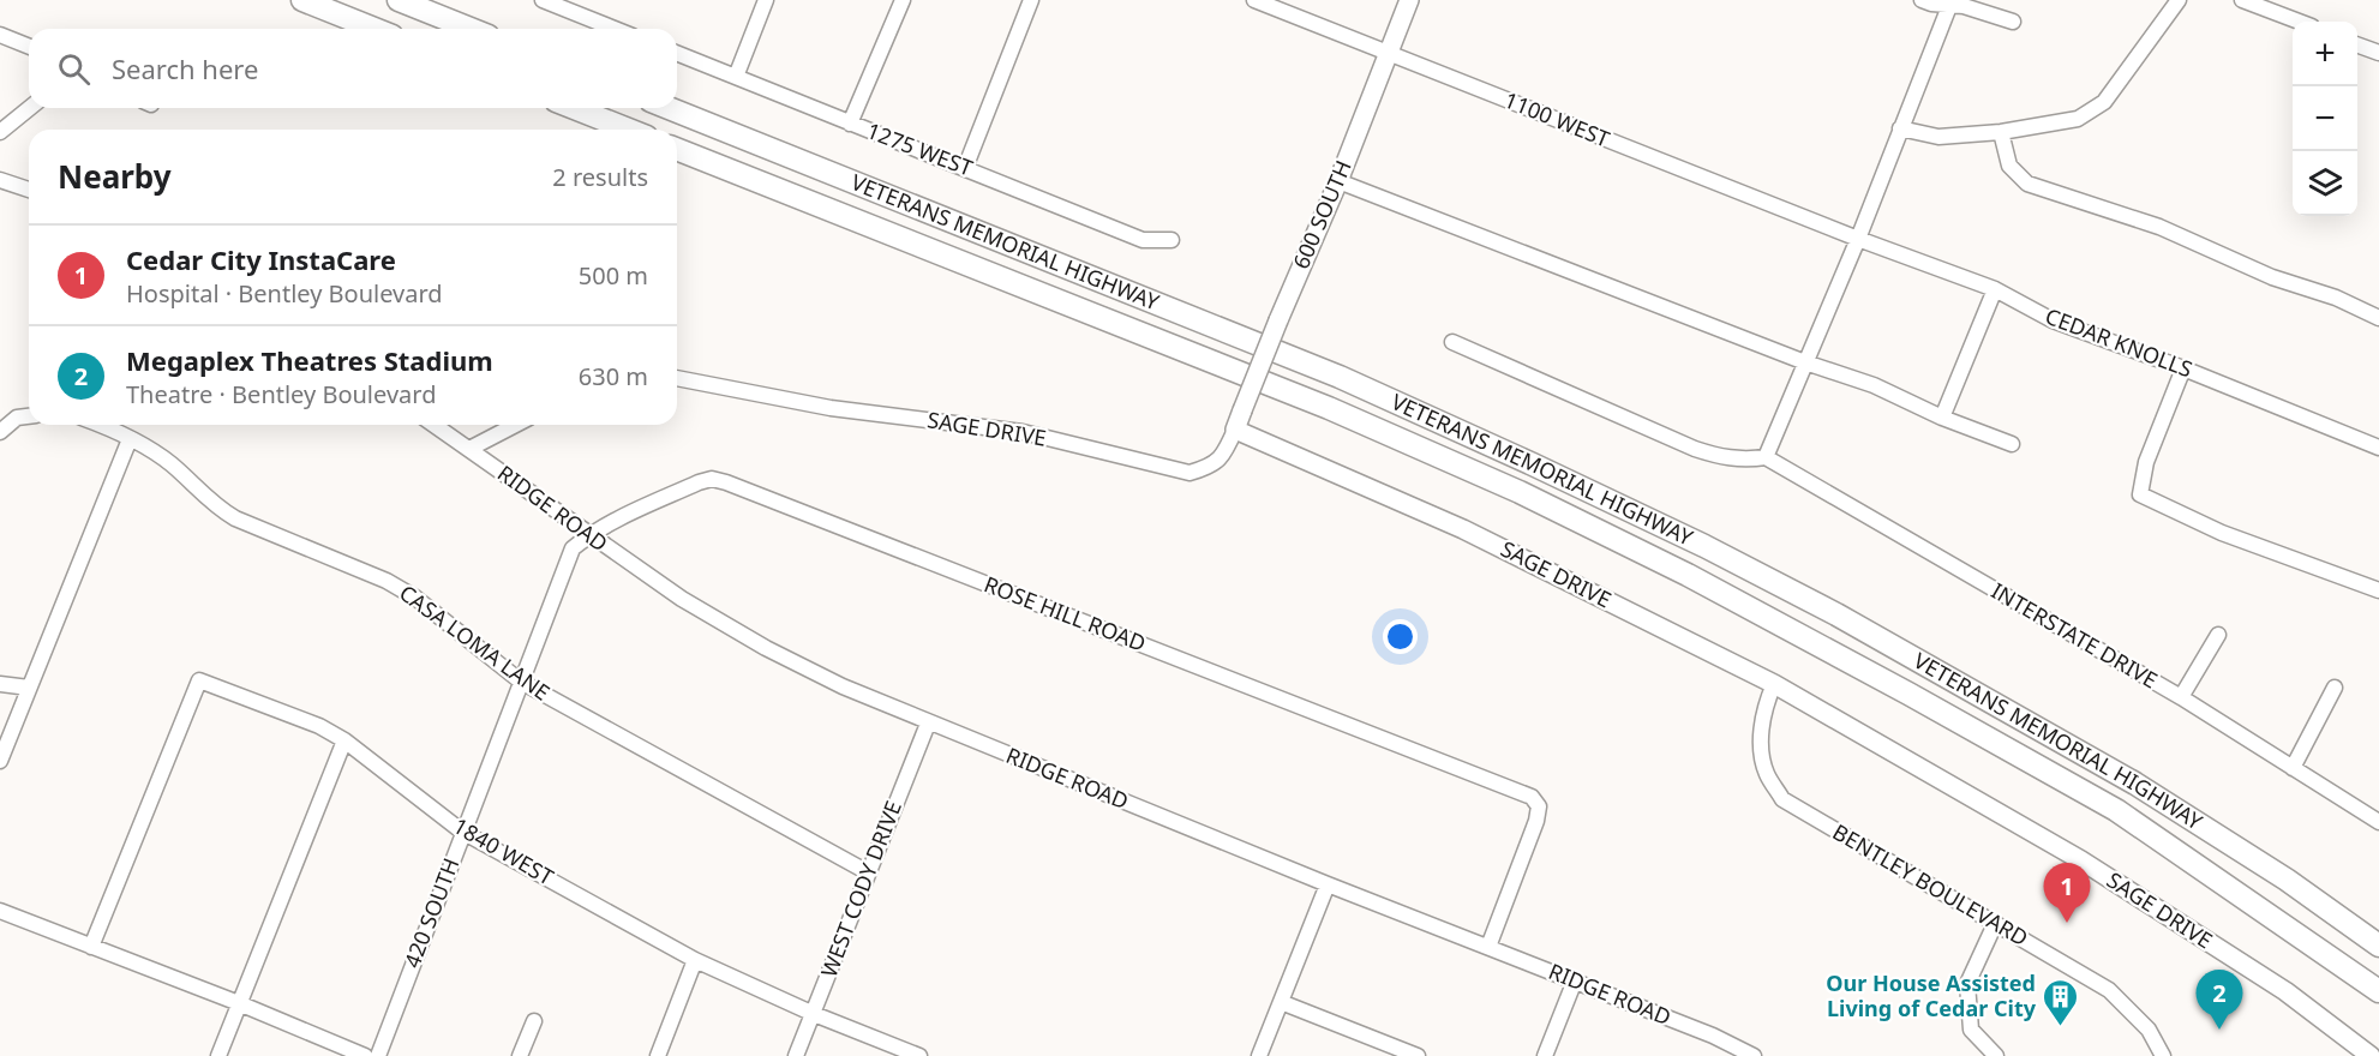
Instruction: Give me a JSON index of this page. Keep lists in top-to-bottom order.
{
  "streets": {
    "highway": ["VETERANS MEMORIAL HIGHWAY"],
    "main road": ["600 SOUTH", "SAGE DRIVE"],
    "street": [
      "1100 WEST",
      "1275 WEST",
      "CEDAR KNOLLS",
      "RIDGE ROAD",
      "ROSE HILL ROAD",
      "INTERSTATE DRIVE",
      "CASA LOMA LANE",
      "1840 WEST",
      "BENTLEY BOULEVARD",
      "WEST CODY DRIVE",
      "420 SOUTH"
    ]
  },
  "crossings": [
    ["1100 WEST", "600 SOUTH"],
    ["1100 WEST", "CEDAR KNOLLS"],
    ["600 SOUTH", "SAGE DRIVE"],
    ["SAGE DRIVE", "BENTLEY BOULEVARD"],
    ["RIDGE ROAD", "ROSE HILL ROAD"],
    ["RIDGE ROAD", "WEST CODY DRIVE"],
    ["RIDGE ROAD", "420 SOUTH"],
    ["ROSE HILL ROAD", "420 SOUTH"],
    ["CASA LOMA LANE", "WEST CODY DRIVE"],
    ["CASA LOMA LANE", "420 SOUTH"],
    ["1840 WEST", "WEST CODY DRIVE"],
    ["1840 WEST", "420 SOUTH"]
  ],
  "places": {
    "building": ["Our House Assisted Living of Cedar City"]
  },
  "page": {
    "map_buttons": ["+", "−"],
    "search": "Search here",
    "heading": ["Nearby", "2 results"],
    "list": [
      {
        "mark": "1",
        "name": "Cedar City InstaCare",
        "note": "Hospital · Bentley Boulevard",
        "value": "500 m"
      },
      {
        "mark": "2",
        "name": "Megaplex Theatres Stadium",
        "note": "Theatre · Bentley Boulevard",
        "value": "630 m"
      }
    ],
    "pins": ["1", "2"]
  }
}
